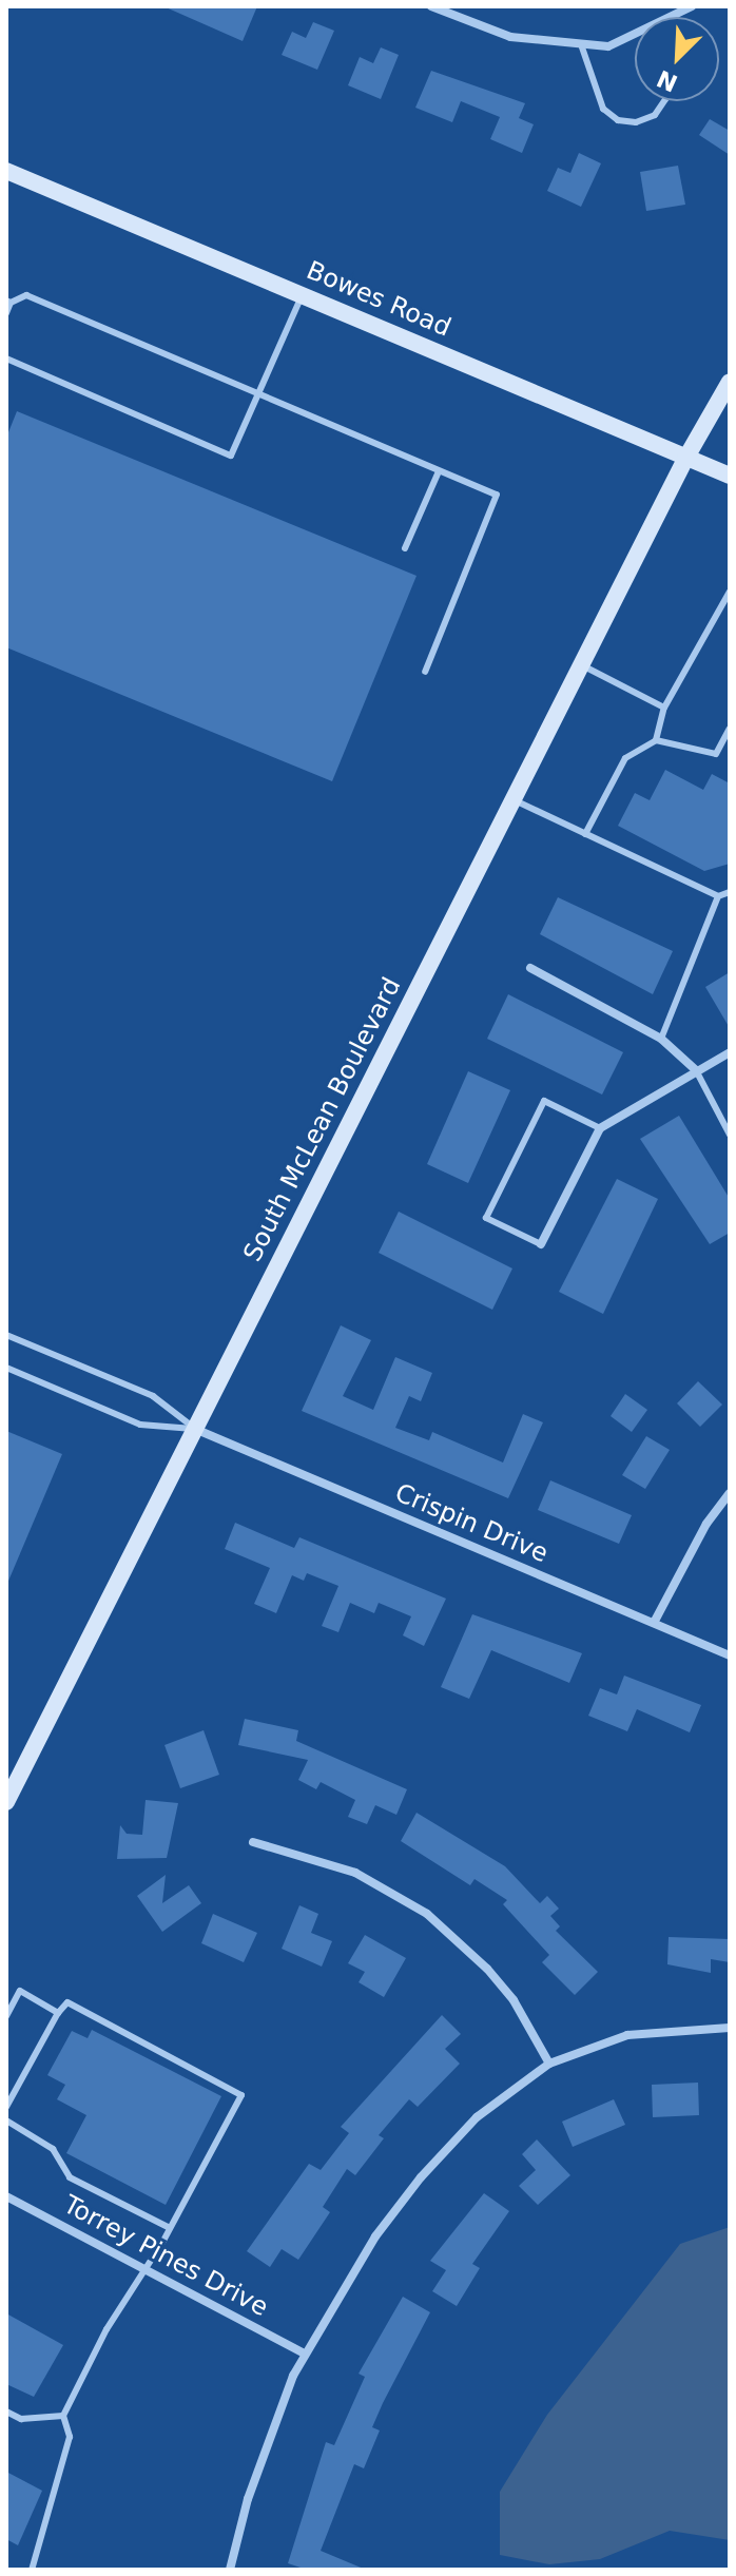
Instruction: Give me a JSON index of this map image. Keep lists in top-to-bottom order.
{
  "streets": {
    "main road": ["Bowes Road", "South McLean Boulevard"],
    "street": ["Crispin Drive", "Torrey Pines Drive"]
  },
  "crossings": [
    ["Bowes Road", "South McLean Boulevard"],
    ["South McLean Boulevard", "Crispin Drive"]
  ],
  "north": "bottom left"
}
